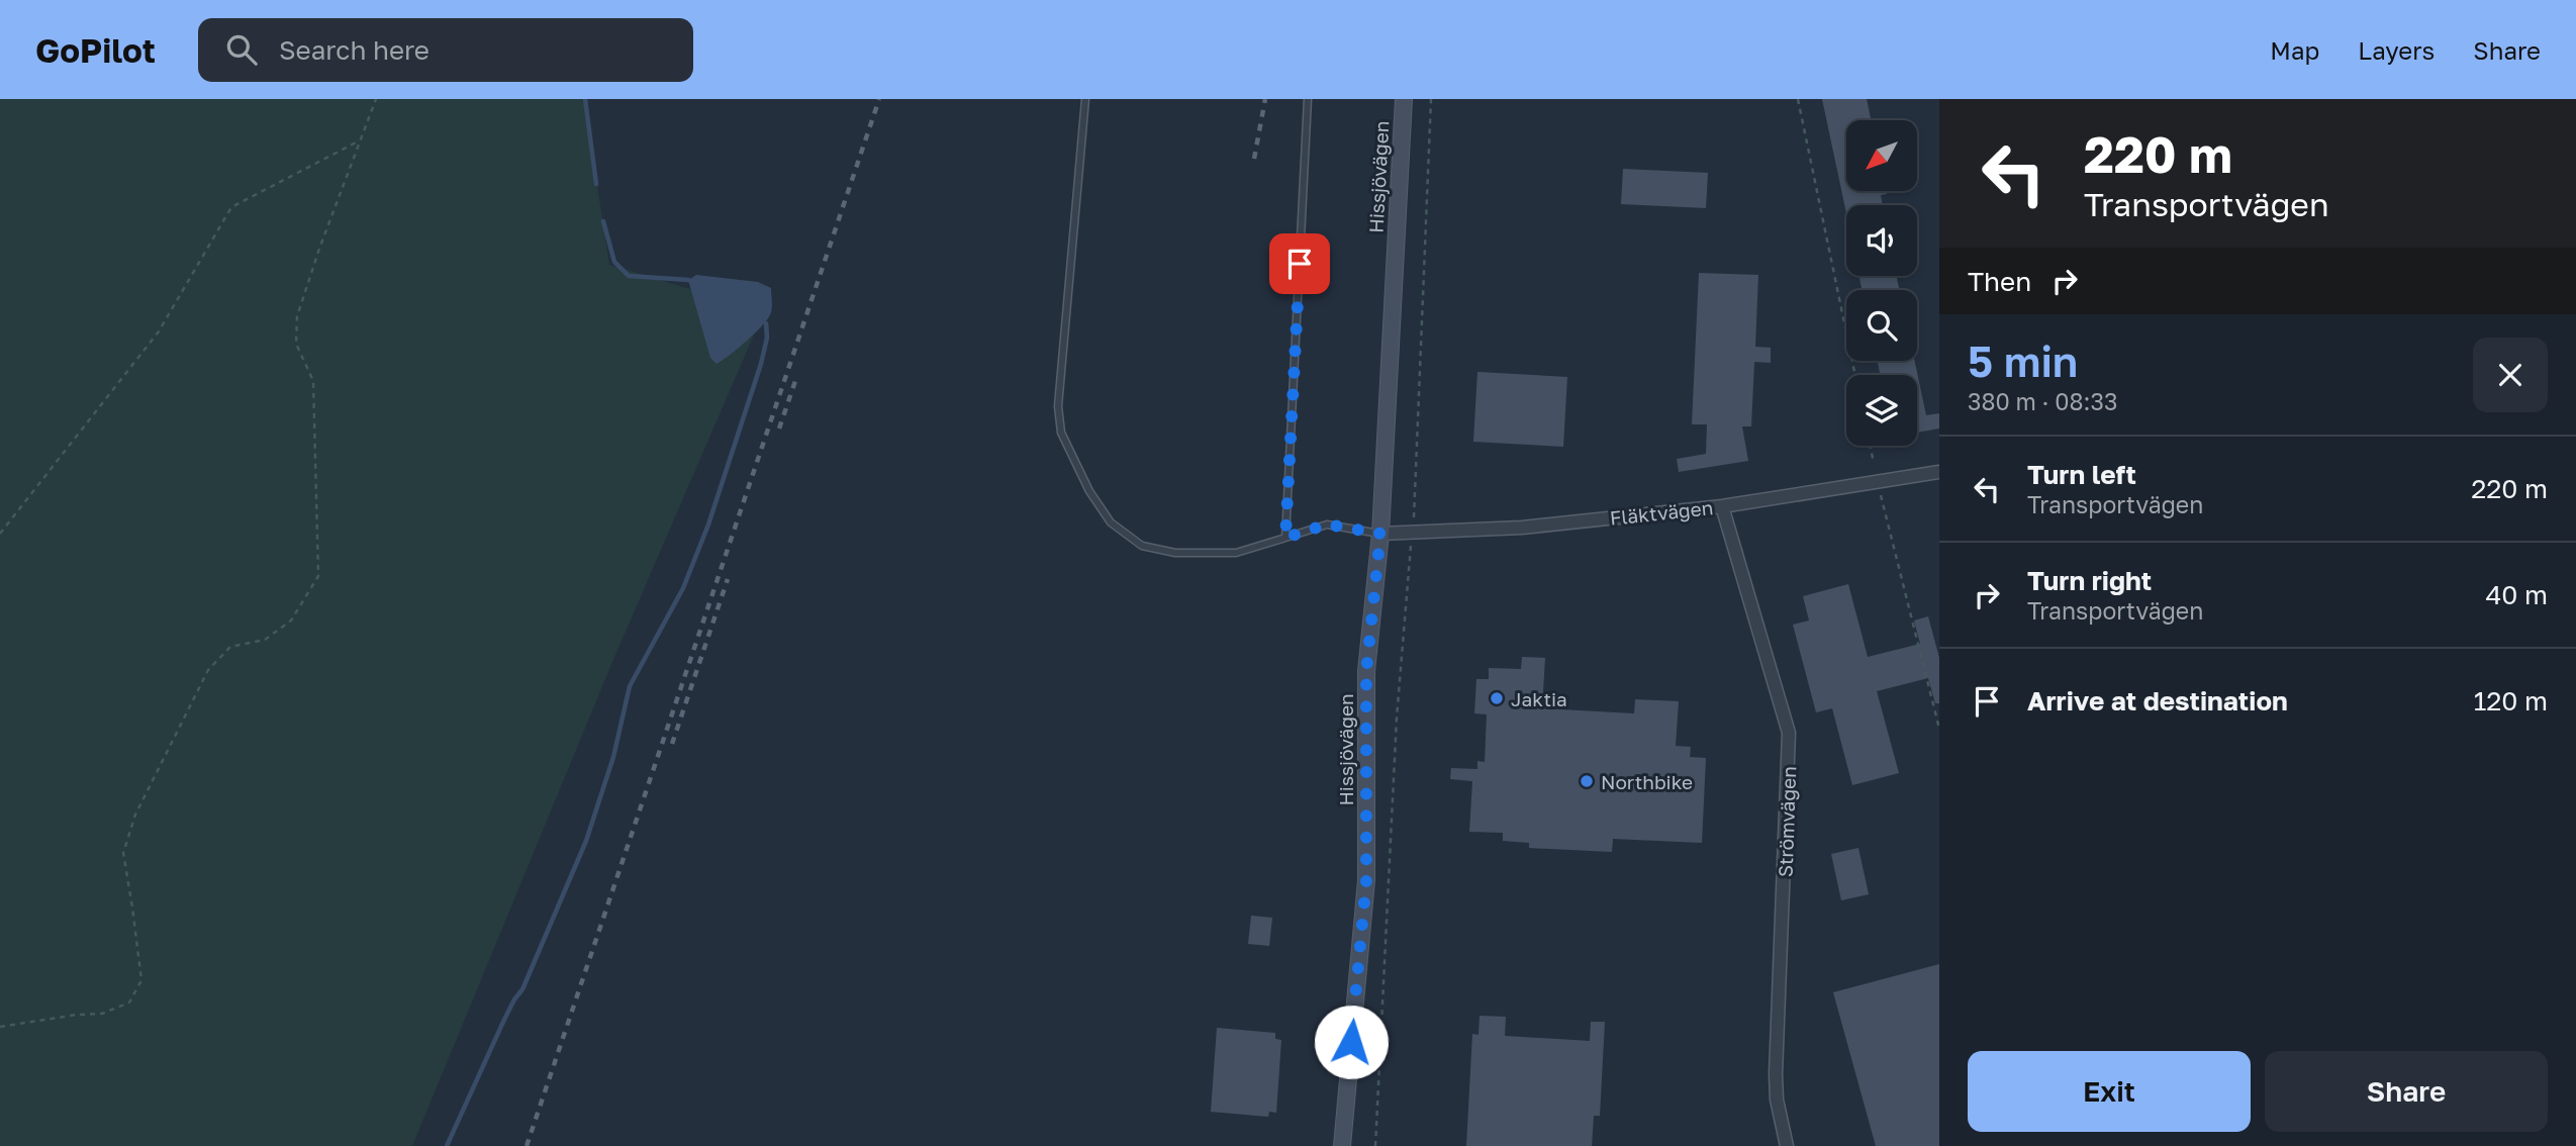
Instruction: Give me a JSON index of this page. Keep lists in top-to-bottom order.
{
  "streets": {
    "main road": ["Hissjövägen"],
    "street": ["Fläktvägen", "Strömvägen"]
  },
  "crossings": [
    ["Hissjövägen", "Fläktvägen"],
    ["Fläktvägen", "Strömvägen"]
  ],
  "places": ["Jaktia", "Northbike"],
  "north": "bottom left",
  "page": {
    "header": "GoPilot",
    "search": "Search here",
    "nav": ["Map", "Layers", "Share"],
    "turn": ["220 m", "Transportvägen"],
    "then": "Then",
    "heading": ["5 min", "380 m · 08:33"],
    "list": [
      {
        "name": "Turn left",
        "note": "Transportvägen",
        "value": "220 m"
      },
      {
        "name": "Turn right",
        "note": "Transportvägen",
        "value": "40 m"
      },
      {
        "name": "Arrive at destination",
        "value": "120 m"
      }
    ],
    "buttons": ["Exit", "Share"]
  }
}
